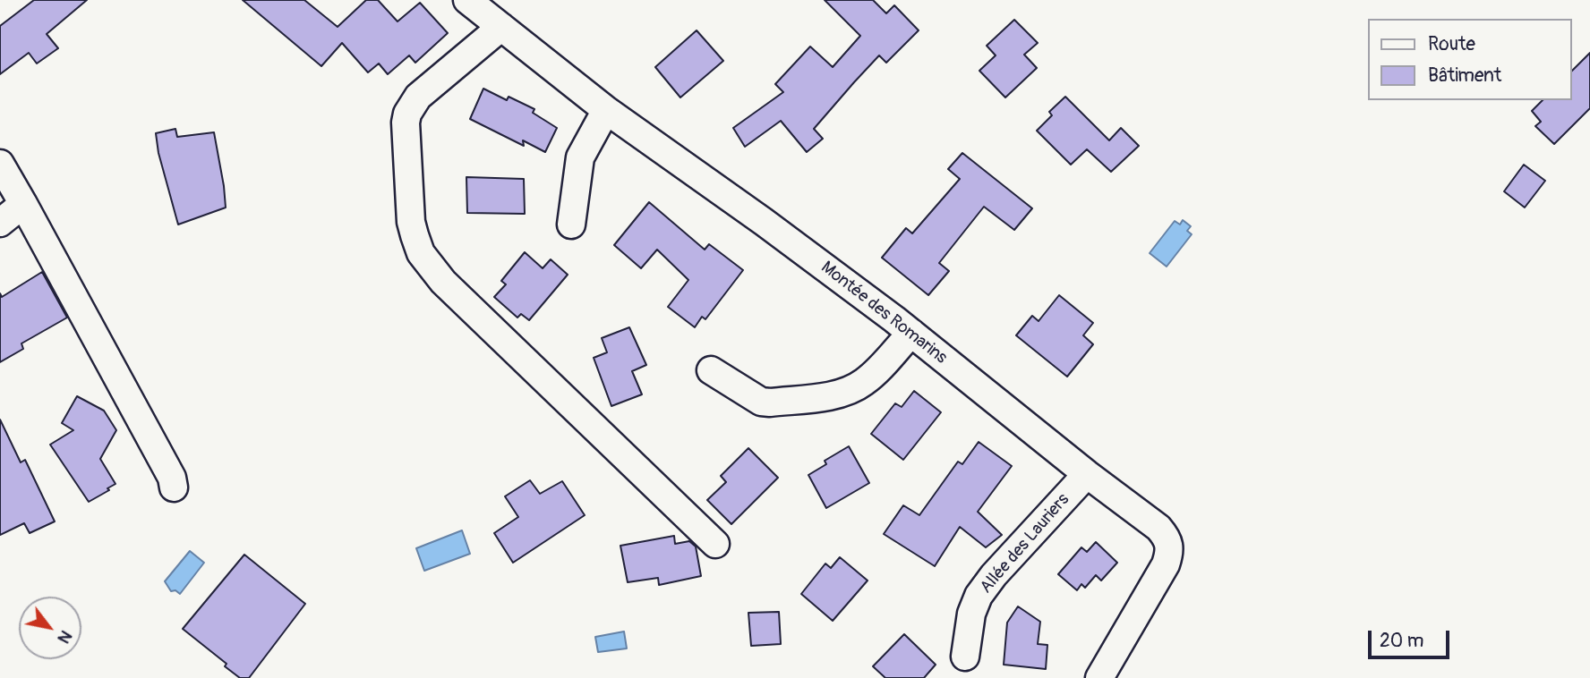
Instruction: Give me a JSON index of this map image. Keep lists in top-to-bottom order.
{
  "streets": {
    "street": ["Montée des Romarins", "Allée des Lauriers"]
  },
  "crossings": [
    ["Montée des Romarins", "Allée des Lauriers"]
  ],
  "legend": ["Route", "Bâtiment"],
  "scale_bar": "20 m",
  "north": "bottom right"
}
